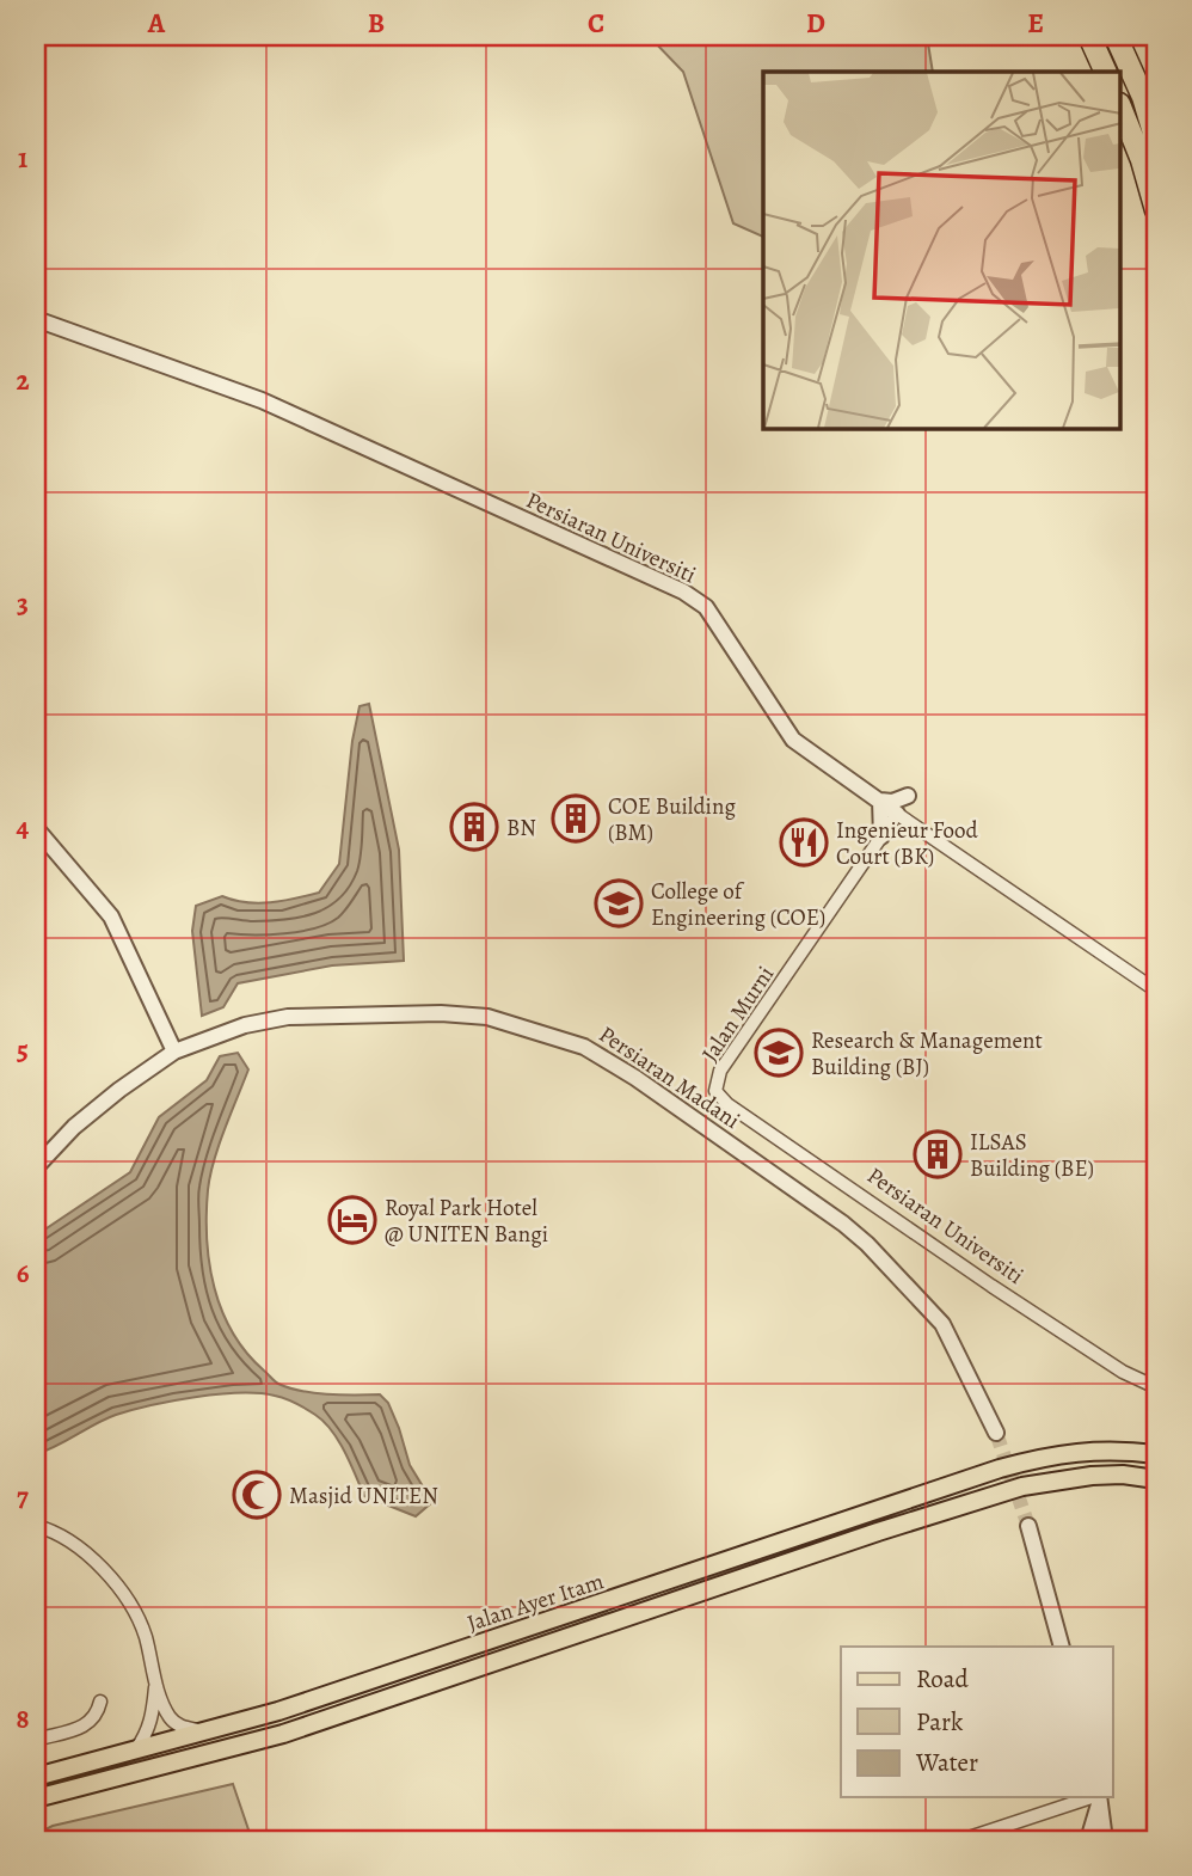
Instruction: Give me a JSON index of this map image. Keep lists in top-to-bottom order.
{
  "streets": {
    "main road": ["Jalan Ayer Itam"],
    "street": ["Persiaran Universiti", "Jalan Murni", "Persiaran Madani"]
  },
  "crossings": [
    ["Persiaran Universiti", "Jalan Murni"]
  ],
  "places": {
    "building": ["COE Building (BM)", "BN", "ILSAS Building (BE)"],
    "restaurant": ["Ingenieur Food Court (BK)"],
    "school or university": ["College of Engineering (COE)", "Research & Management Building (BJ)"],
    "hotel": ["Royal Park Hotel @ UNITEN Bangi"],
    "mosque": ["Masjid UNITEN"]
  },
  "legend": ["Road", "Park", "Water"],
  "grid": {
    "columns": [
      "A",
      "B",
      "C",
      "D",
      "E"
    ],
    "rows": [
      "1",
      "2",
      "3",
      "4",
      "5",
      "6",
      "7",
      "8"
    ]
  }
}
